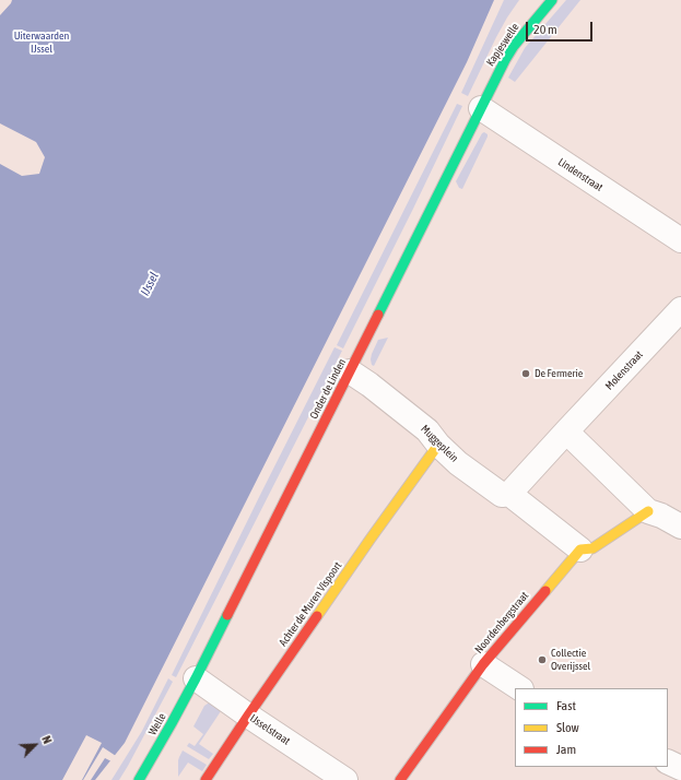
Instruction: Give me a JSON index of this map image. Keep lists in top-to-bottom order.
{
  "streets": {
    "street": [
      "Kapjeswelle",
      "Lindenstraat",
      "Molenstraat",
      "Onder de Linden",
      "Muggeplein",
      "Achter de Muren Vispoort",
      "Noordenbergstraat",
      "Welle",
      "IJsselstraat"
    ]
  },
  "crossings": [
    ["Kapjeswelle", "Lindenstraat"],
    ["Kapjeswelle", "Onder de Linden"],
    ["Lindenstraat", "Onder de Linden"],
    ["Onder de Linden", "Muggeplein"],
    ["Onder de Linden", "Welle"],
    ["Onder de Linden", "IJsselstraat"],
    ["Muggeplein", "Achter de Muren Vispoort"],
    ["Muggeplein", "Noordenbergstraat"],
    ["Achter de Muren Vispoort", "IJsselstraat"],
    ["Welle", "IJsselstraat"]
  ],
  "water": ["IJssel"],
  "parks": ["Uiterwaarden IJssel"],
  "places": ["De Fermerie", "Collectie Overijssel"],
  "legend": ["Fast", "Slow", "Jam"],
  "scale_bar": "20 m",
  "north": "top right"
}
